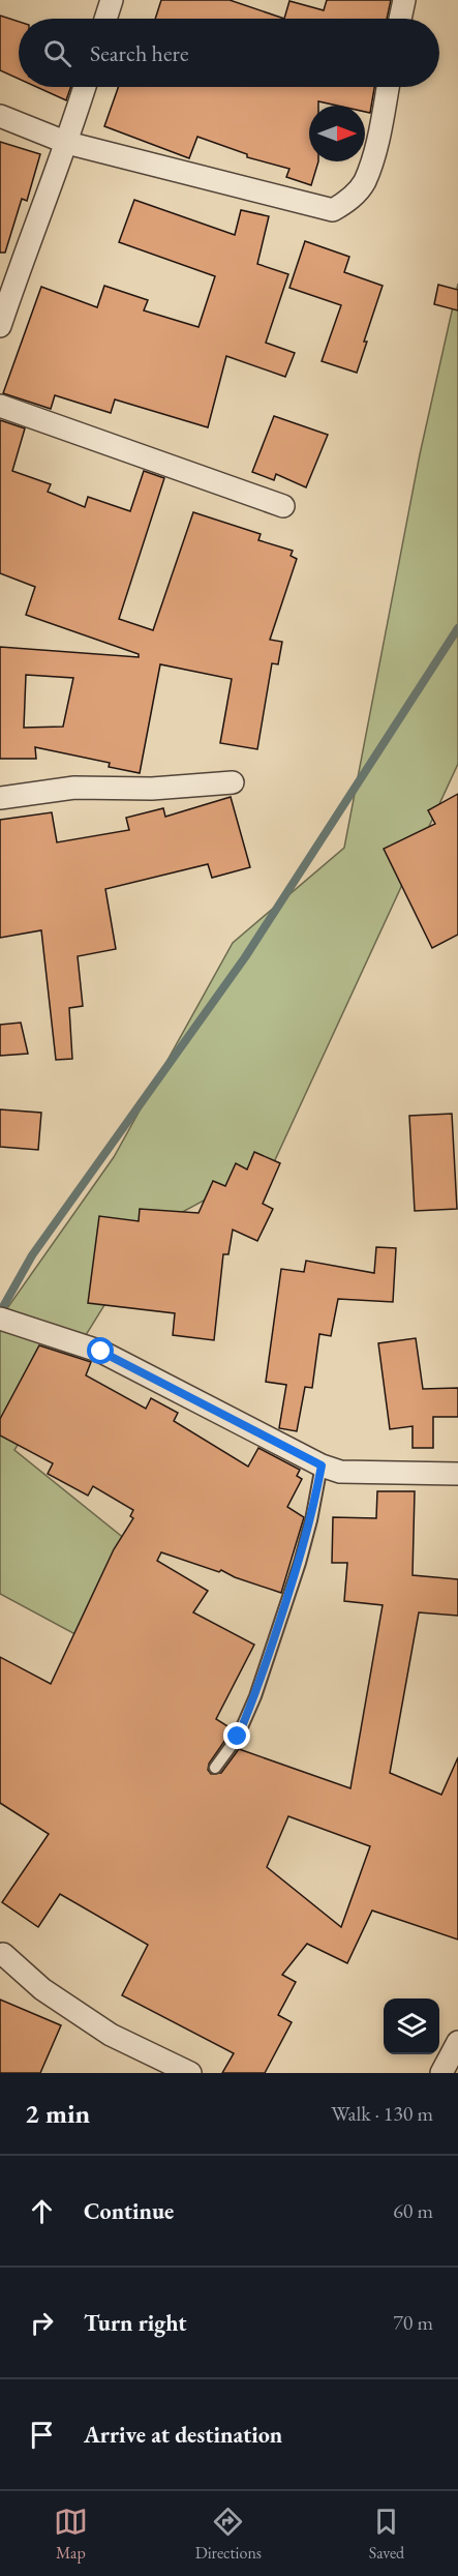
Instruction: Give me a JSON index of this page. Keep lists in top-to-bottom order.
{
  "north": "right",
  "page": {
    "search": "Search here",
    "heading": ["2 min", "Walk · 130 m"],
    "list": [
      ["Continue", "60 m"],
      ["Turn right", "70 m"],
      "Arrive at destination"
    ],
    "nav": ["Map", "Directions", "Saved"]
  }
}
